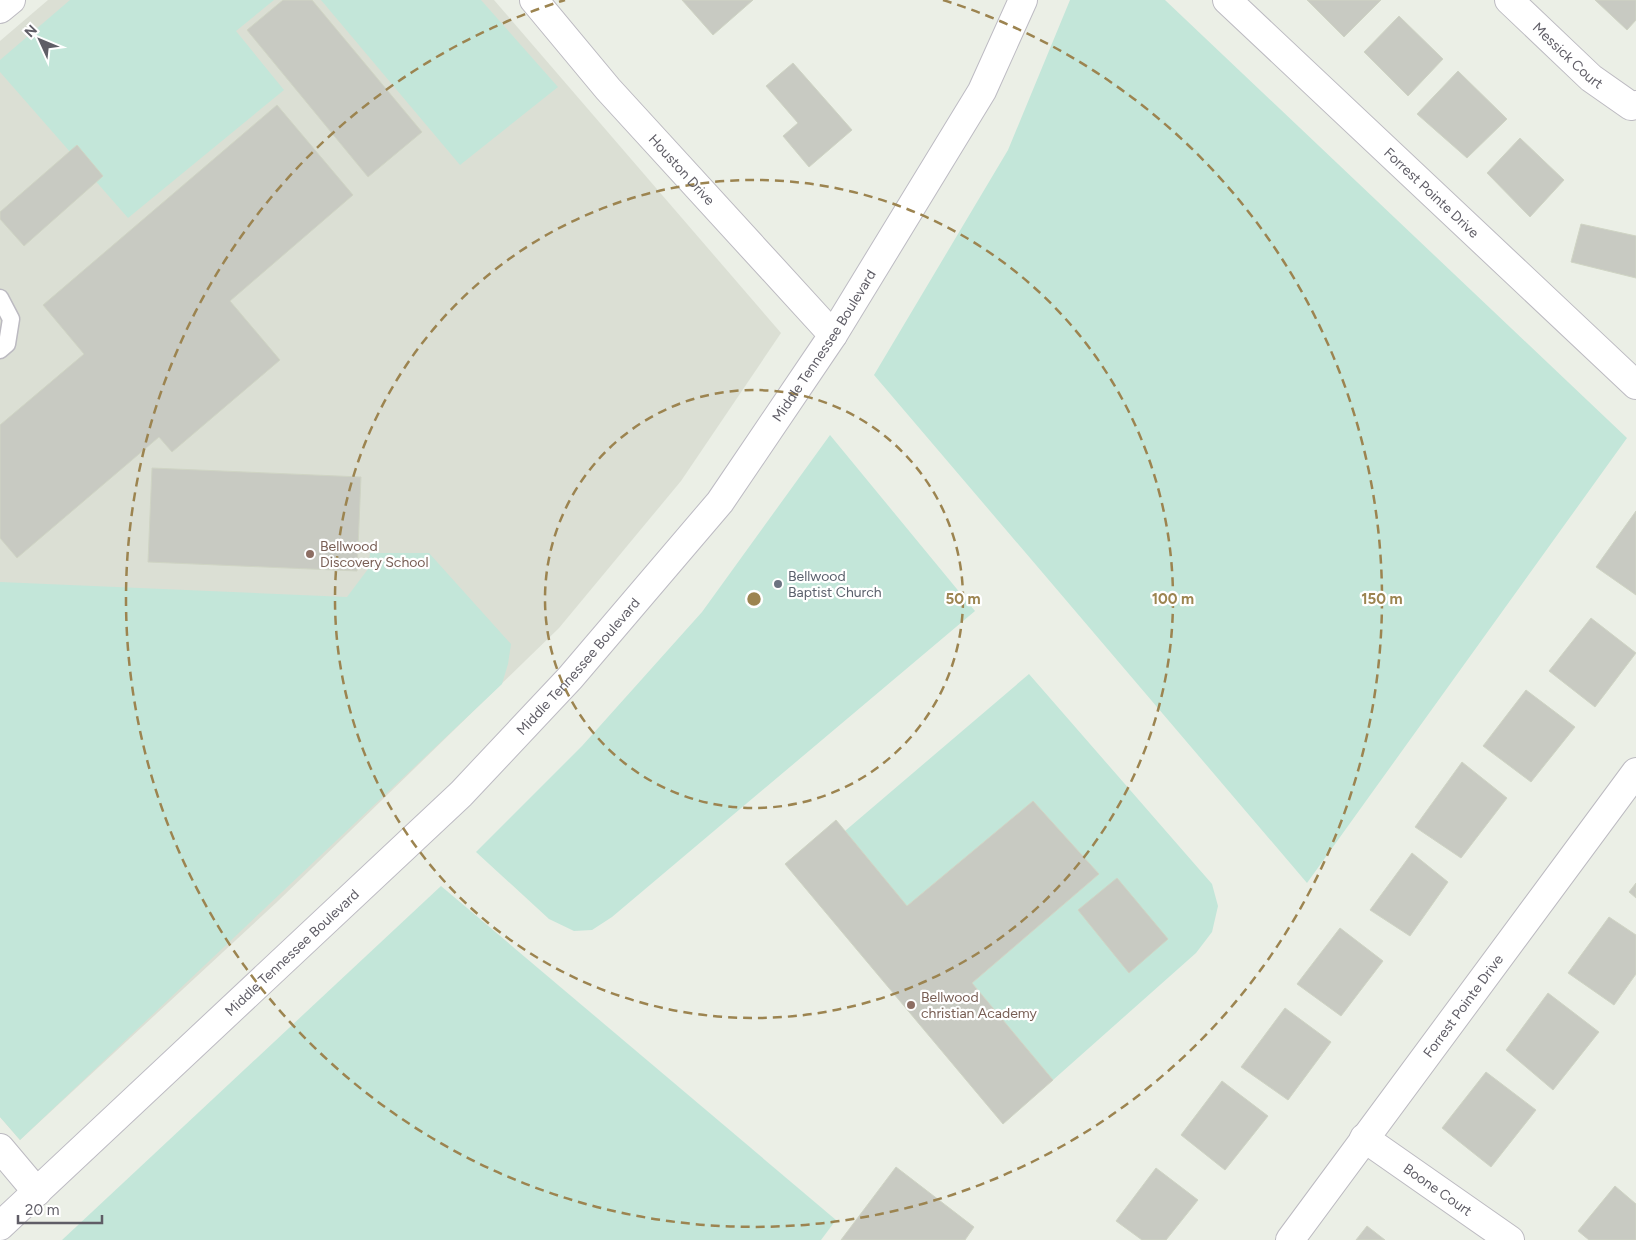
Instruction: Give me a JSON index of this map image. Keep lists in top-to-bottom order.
{
  "streets": {
    "street": [
      "Messick Court",
      "Houston Drive",
      "Forrest Pointe Drive",
      "Middle Tennessee Boulevard",
      "Boone Court"
    ]
  },
  "crossings": [
    ["Houston Drive", "Middle Tennessee Boulevard"],
    ["Forrest Pointe Drive", "Boone Court"]
  ],
  "places": ["Bellwood Discovery School", "Bellwood Baptist Church", "Bellwood christian Academy"],
  "scale_bar": "20 m",
  "north": "top left",
  "rings": ["50 m", "100 m", "150 m"]
}
